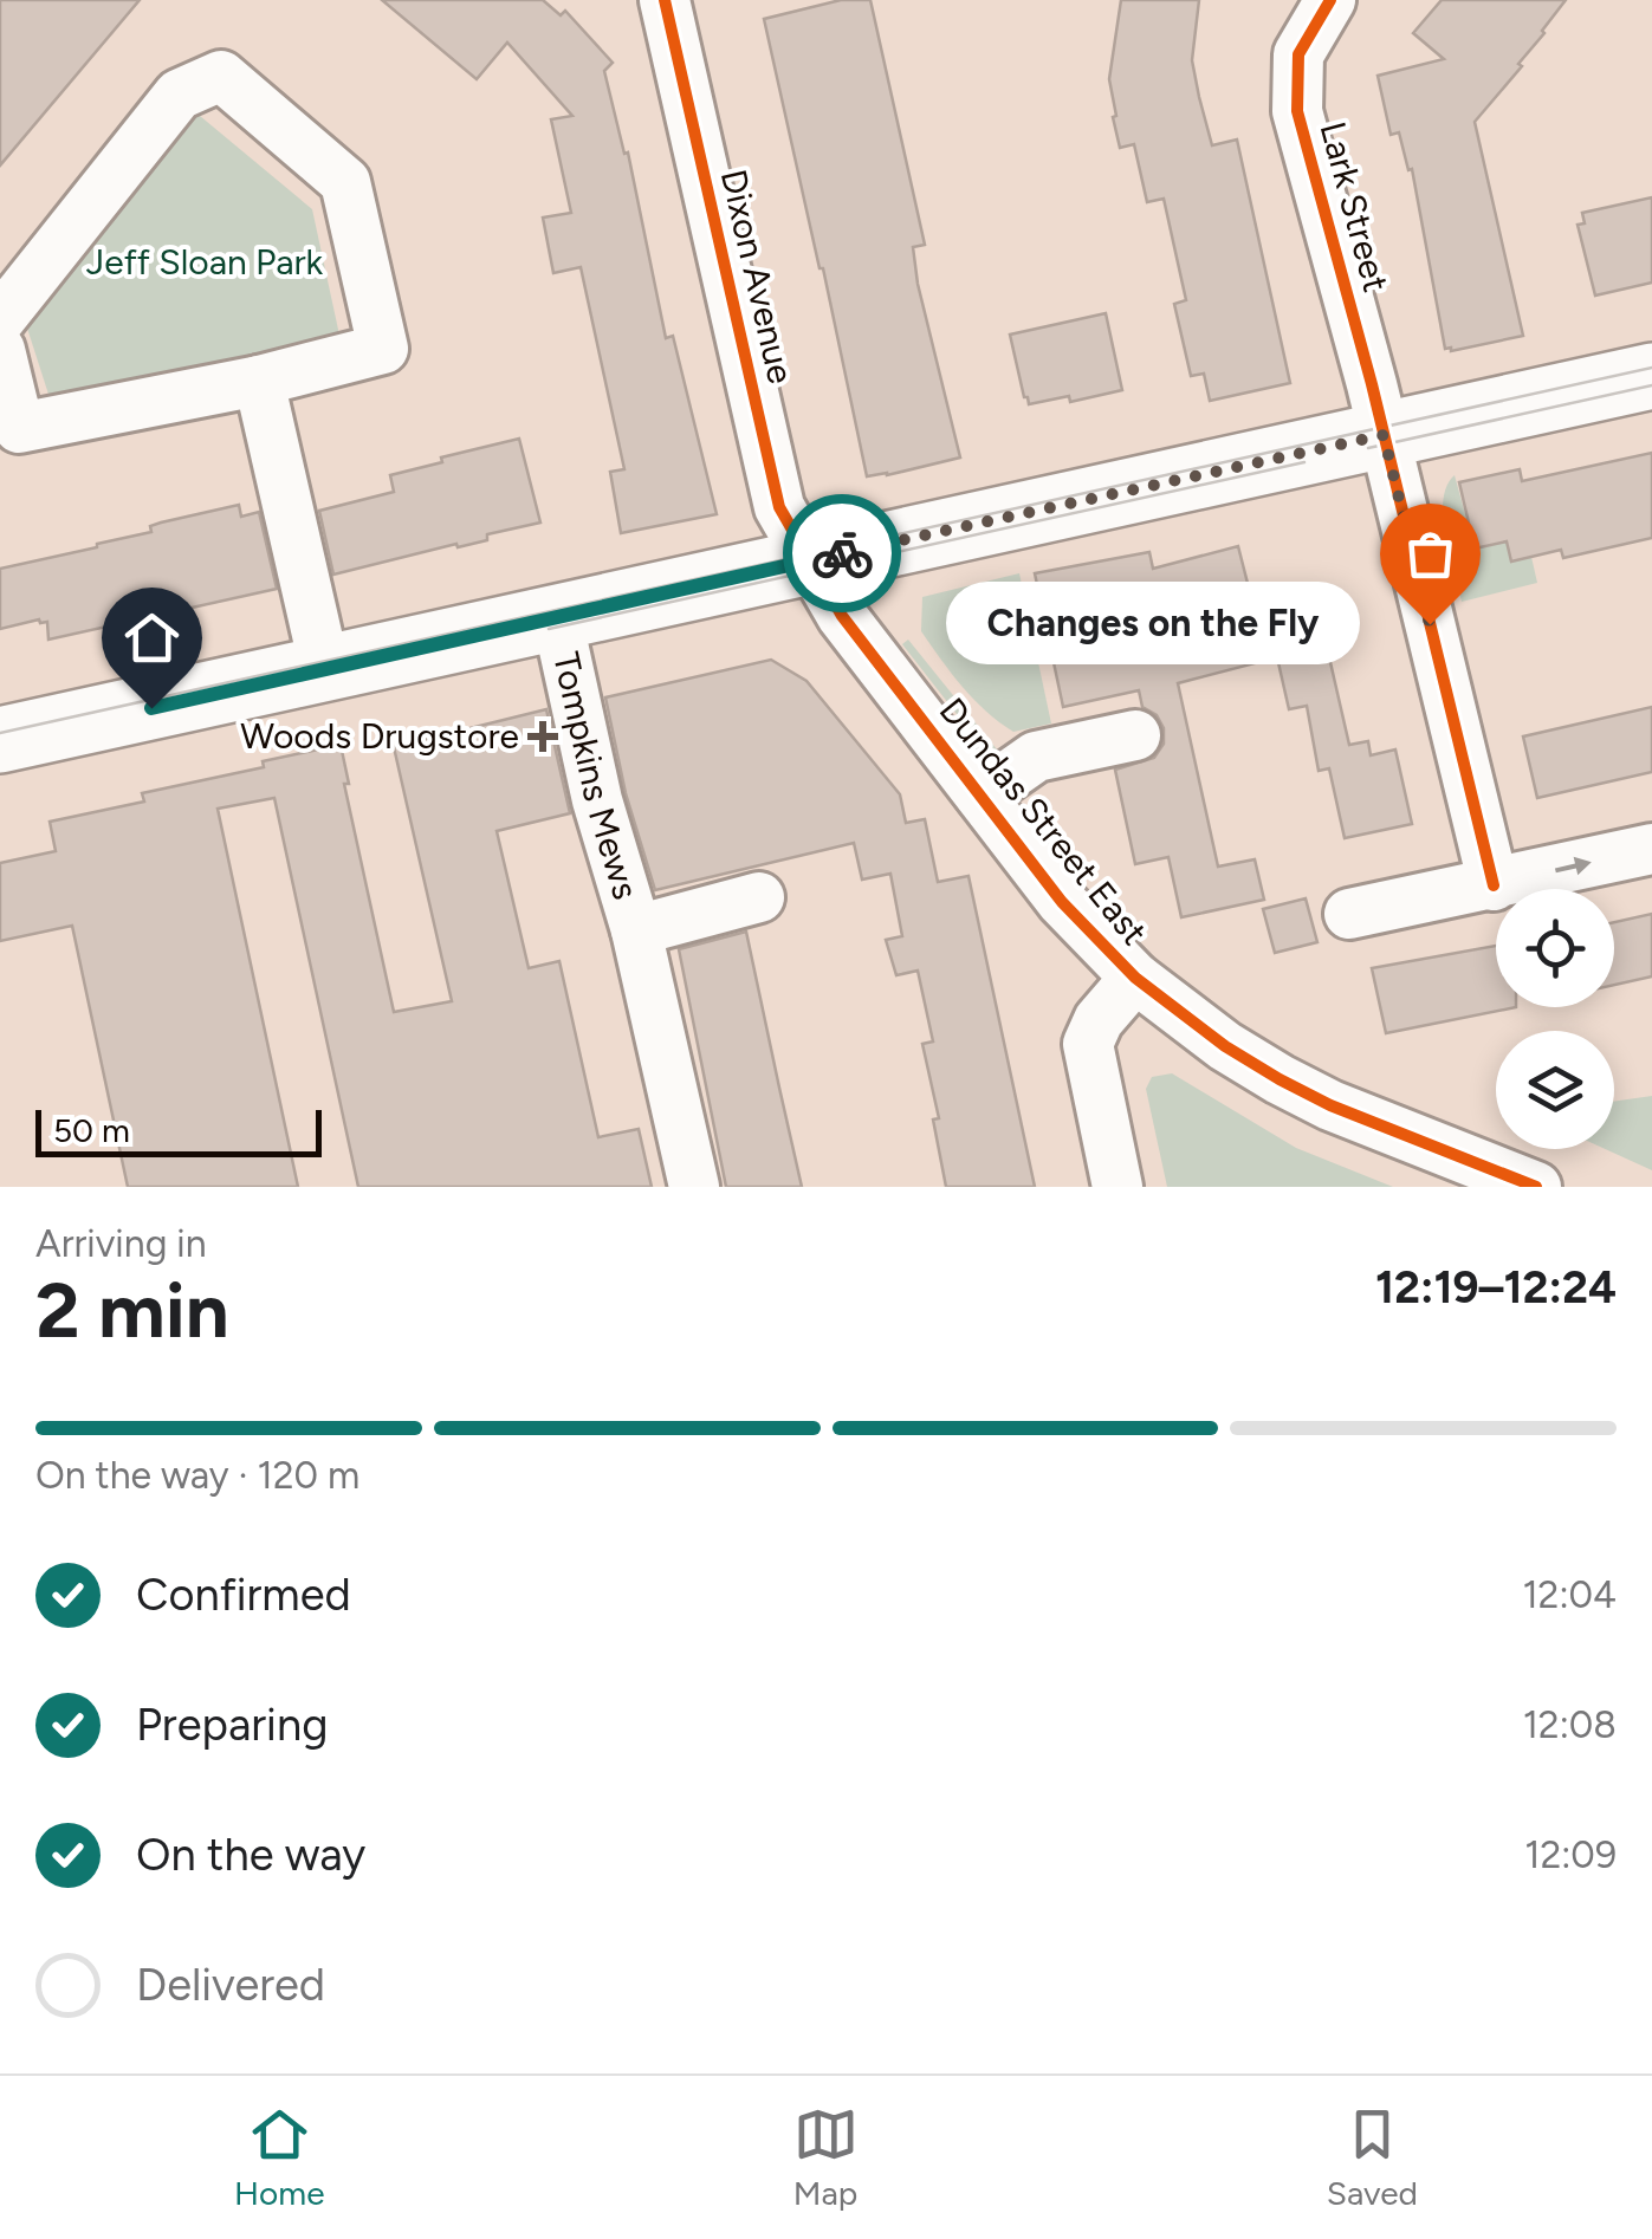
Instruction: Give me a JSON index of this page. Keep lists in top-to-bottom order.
{
  "streets": {
    "street": [
      "Lark Street",
      "Dixon Avenue",
      "Tompkins Mews",
      "Dundas Street East"
    ]
  },
  "crossings": [
    ["Dixon Avenue", "Dundas Street East"]
  ],
  "parks": ["Jeff Sloan Park"],
  "places": {
    "other": ["Changes on the Fly"],
    "health": ["Woods Drugstore"]
  },
  "scale_bar": "50 m",
  "page": {
    "bubble": "Changes on the Fly",
    "scale": "50 m",
    "heading": ["2 min", "Arriving in", "12:19–12:24"],
    "bar": "On the way · 120 m",
    "list": [
      ["Confirmed", "12:04"],
      ["Preparing", "12:08"],
      ["On the way", "12:09"],
      "Delivered"
    ],
    "tabs": ["Home", "Map", "Saved"]
  }
}
